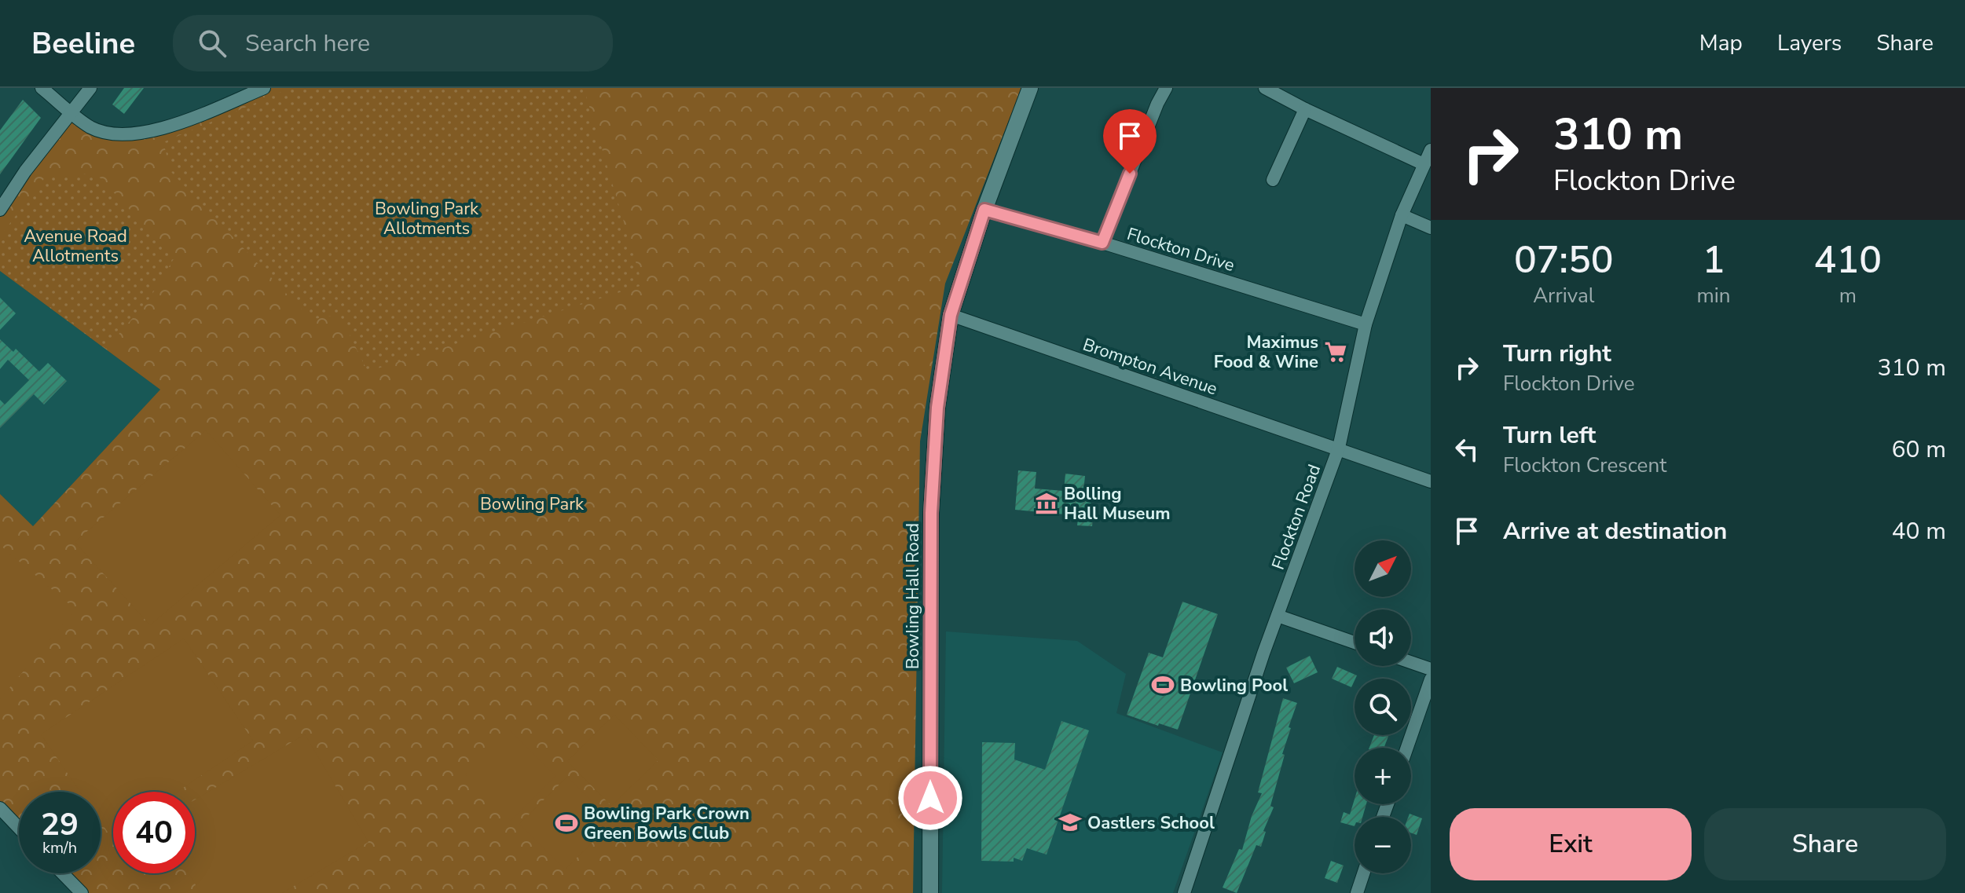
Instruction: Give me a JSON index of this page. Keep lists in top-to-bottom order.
{
  "streets": {
    "street": [
      "Flockton Drive",
      "Brompton Avenue",
      "Flockton Road",
      "Bowling Hall Road"
    ]
  },
  "crossings": [
    ["Flockton Drive", "Flockton Road"],
    ["Flockton Drive", "Bowling Hall Road"],
    ["Brompton Avenue", "Flockton Road"],
    ["Brompton Avenue", "Bowling Hall Road"]
  ],
  "parks": ["Bowling Park Allotments", "Avenue Road Allotments", "Bowling Park"],
  "places": {
    "supermarket": ["Maximus Food & Wine"],
    "museum": ["Bolling Hall Museum"],
    "sports": ["Bowling Pool", "Bowling Park Crown Green Bowls Club"],
    "school or university": ["Oastlers School"]
  },
  "north": "top right",
  "page": {
    "header": "Beeline",
    "search": "Search here",
    "nav": ["Map", "Layers", "Share"],
    "turn": ["310 m", "Flockton Drive"],
    "eta": [
      "07:50",
      "Arrival",
      "1",
      "min",
      "410",
      "m"
    ],
    "list": [
      {
        "name": "Turn right",
        "note": "Flockton Drive",
        "value": "310 m"
      },
      {
        "name": "Turn left",
        "note": "Flockton Crescent",
        "value": "60 m"
      },
      {
        "name": "Arrive at destination",
        "value": "40 m"
      }
    ],
    "map_buttons": ["+", "−"],
    "speed": "29 km/h",
    "limit": "40",
    "buttons": ["Exit", "Share"]
  }
}
